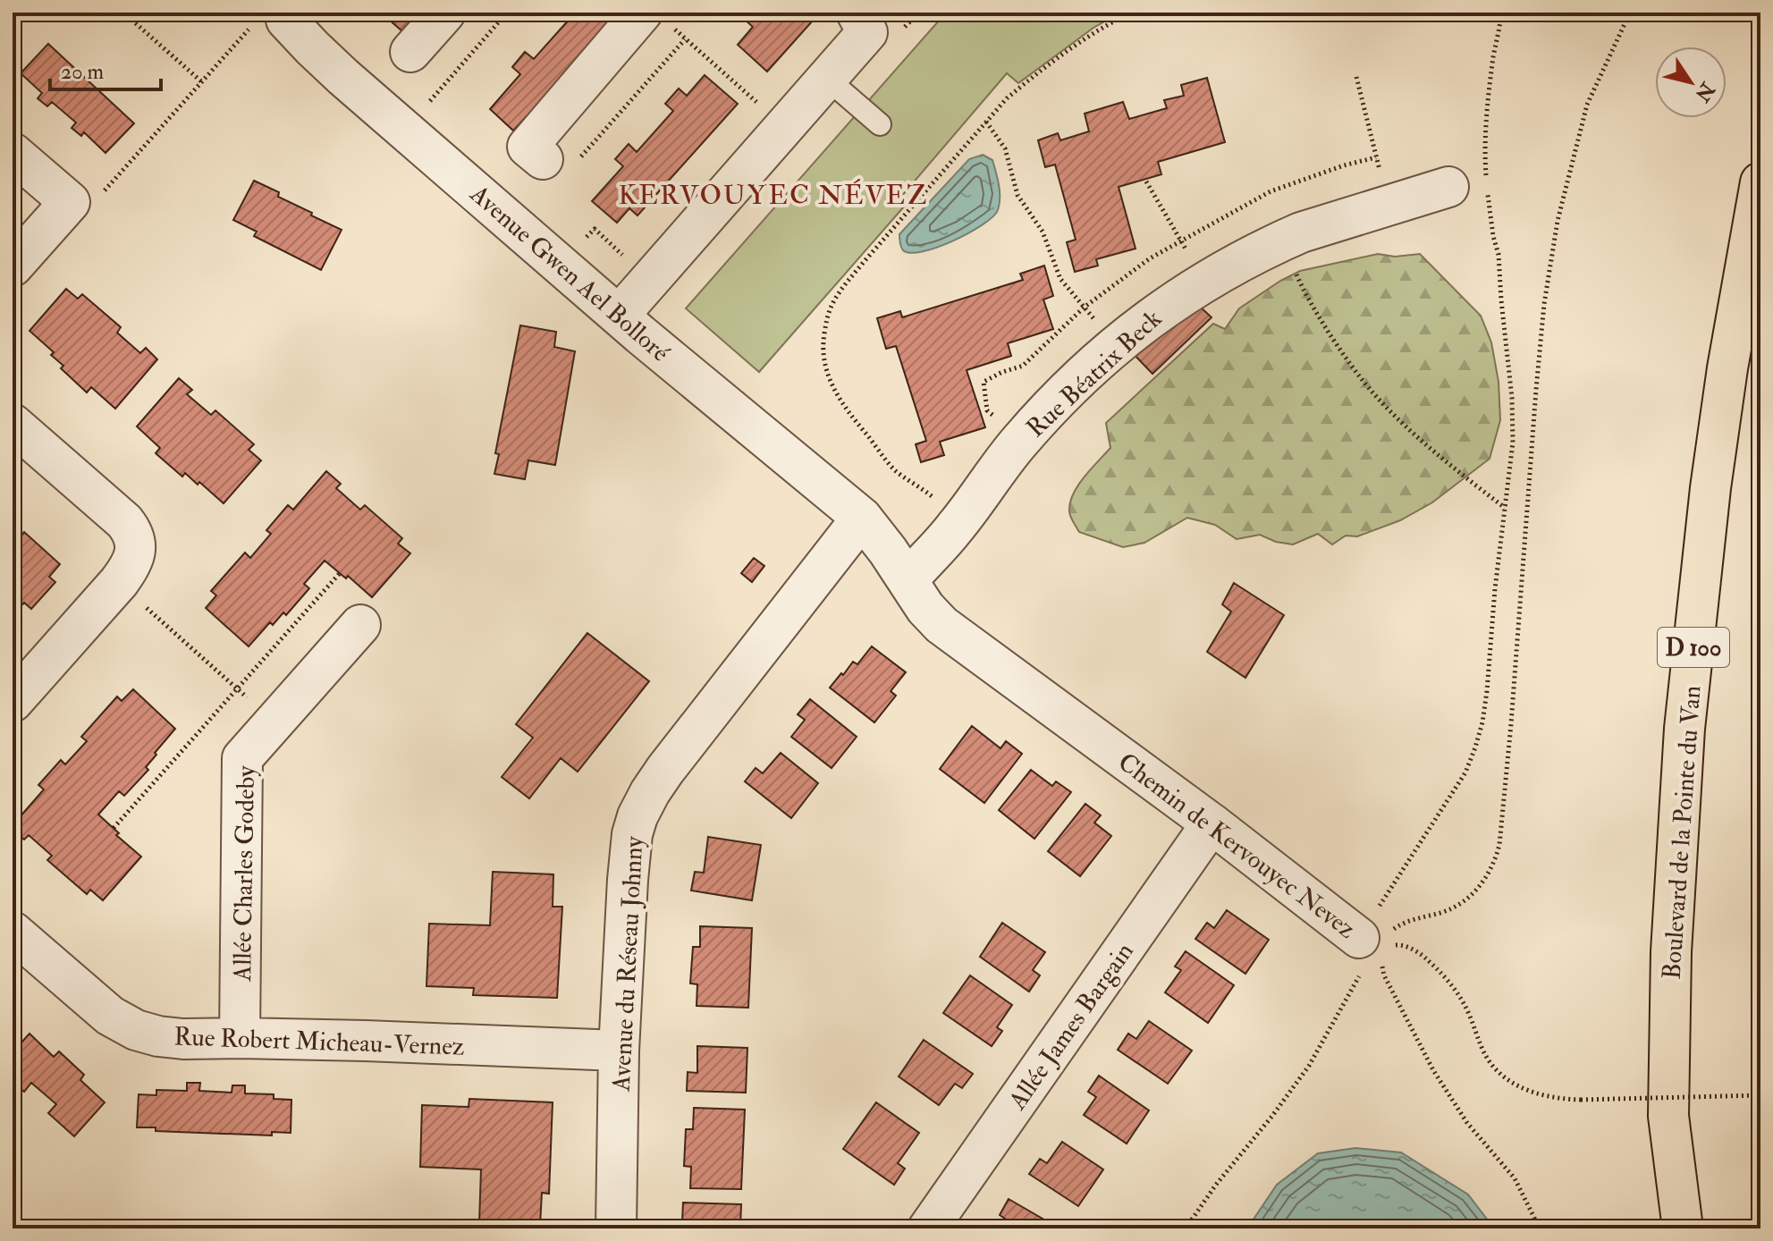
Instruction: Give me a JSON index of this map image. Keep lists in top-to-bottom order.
{
  "streets": {
    "highway": ["D 100", "Boulevard de la Pointe du Van"],
    "street": [
      "Avenue Gwen Ael Bolloré",
      "Rue Béatrix Beck",
      "Chemin de Kervouyec Nevez",
      "Allée Charles Godeby",
      "Avenue du Réseau Johnny",
      "Allée James Bargain",
      "Rue Robert Micheau-Vernez"
    ]
  },
  "crossings": [
    ["Avenue Gwen Ael Bolloré", "Chemin de Kervouyec Nevez"],
    ["Avenue Gwen Ael Bolloré", "Avenue du Réseau Johnny"],
    ["Rue Béatrix Beck", "Chemin de Kervouyec Nevez"],
    ["Chemin de Kervouyec Nevez", "Avenue du Réseau Johnny"],
    ["Chemin de Kervouyec Nevez", "Allée James Bargain"],
    ["Allée Charles Godeby", "Rue Robert Micheau-Vernez"],
    ["Avenue du Réseau Johnny", "Rue Robert Micheau-Vernez"]
  ],
  "districts": ["KERVOUYEC NÉVEZ"],
  "scale_bar": "20 m",
  "north": "bottom right"
}
